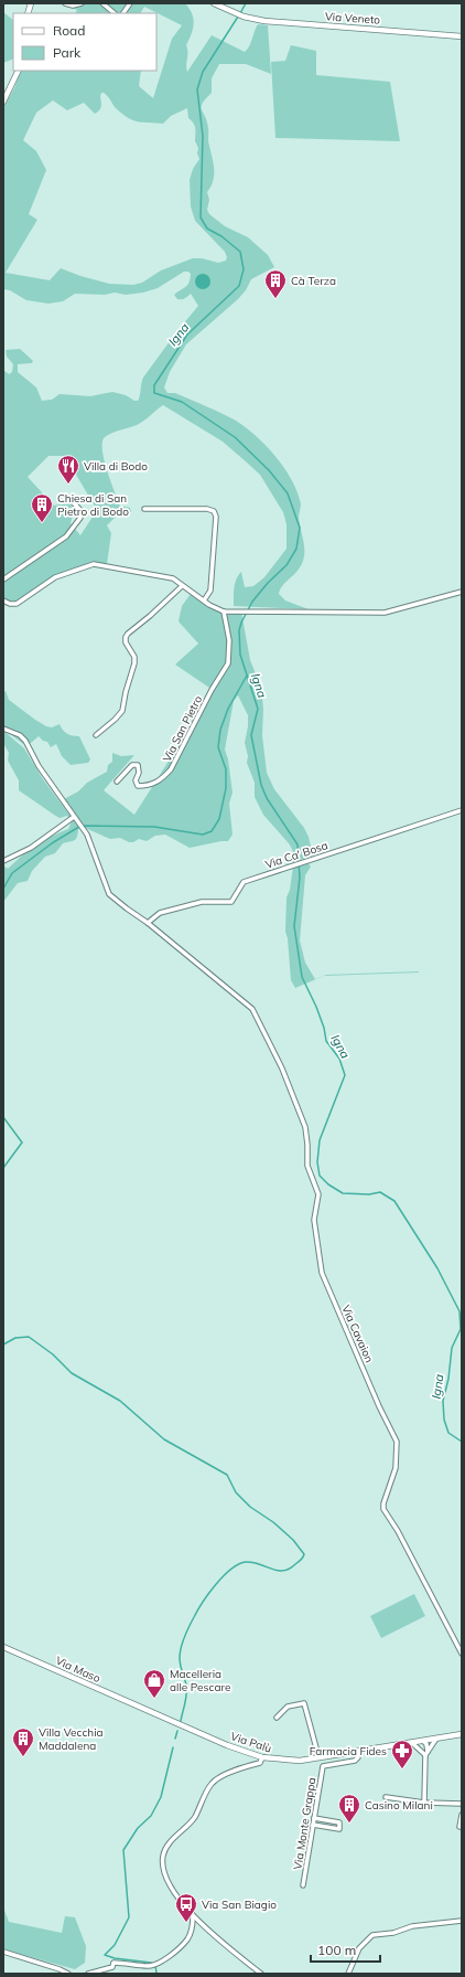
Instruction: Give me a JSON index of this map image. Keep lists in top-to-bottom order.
{
  "streets": {
    "main road": ["Via Veneto", "Via Maso", "Via Palù"],
    "street": [
      "Via San Pietro",
      "Via Ca' Bosa",
      "Via Cavaion",
      "Via Monte Grappa"
    ]
  },
  "crossings": [
    ["Via Ca' Bosa", "Via Cavaion"],
    ["Via Maso", "Via Palù"],
    ["Via Palù", "Via Monte Grappa"]
  ],
  "water": ["Igna"],
  "places": {
    "building": [
      "Cà Terza",
      "Chiesa di San Pietro di Bodo",
      "Villa Vecchia Maddalena",
      "Casino Milani"
    ],
    "restaurant": ["Villa di Bodo"],
    "shop": ["Macelleria alle Pescare"],
    "pharmacy": ["Farmacia Fides"],
    "bus stop": ["Via San Biagio"]
  },
  "legend": ["Road", "Park"],
  "scale_bar": "100 m"
}
